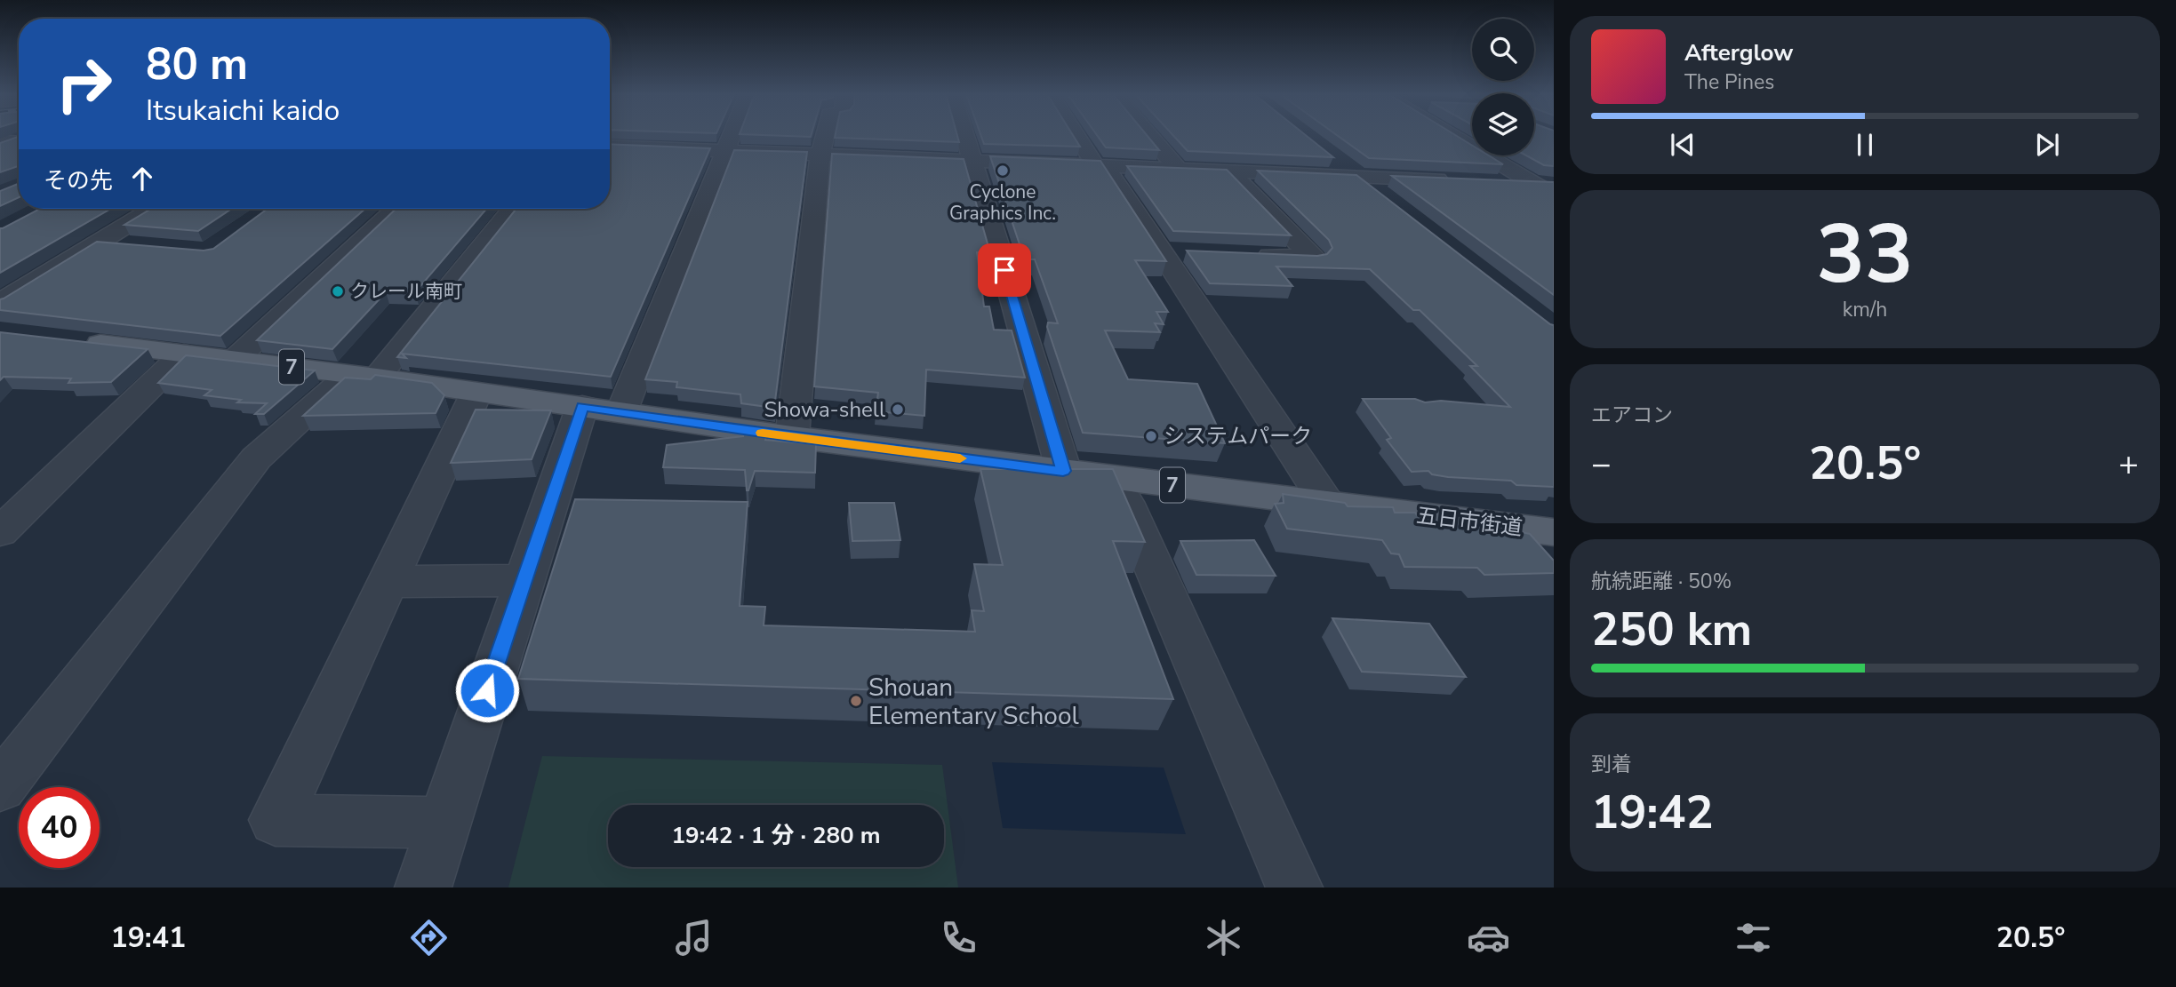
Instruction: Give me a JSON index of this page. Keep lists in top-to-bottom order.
{
  "streets": {
    "main road": ["7", "五日市街道"]
  },
  "crossings": [
    ["7", "五日市街道"]
  ],
  "places": [
    "Cyclone Graphics Inc.",
    "クレール南町",
    "Showa-shell",
    "システムパーク",
    "Shouan Elementary School"
  ],
  "page": {
    "turn": ["80 m", "Itsukaichi kaido"],
    "song": ["Afterglow", "The Pines"],
    "then": "その先",
    "tile": [
      ["33", "km/h"],
      "エアコン",
      ["航続距離 · 50%", "250 km"],
      ["到着", "19:42"]
    ],
    "heat": ["−", "20.5°", "+"],
    "limit": "40",
    "trip": "19:42 · 1 分 · 280 m",
    "tabs": ["19:41", "20.5°"]
  }
}
